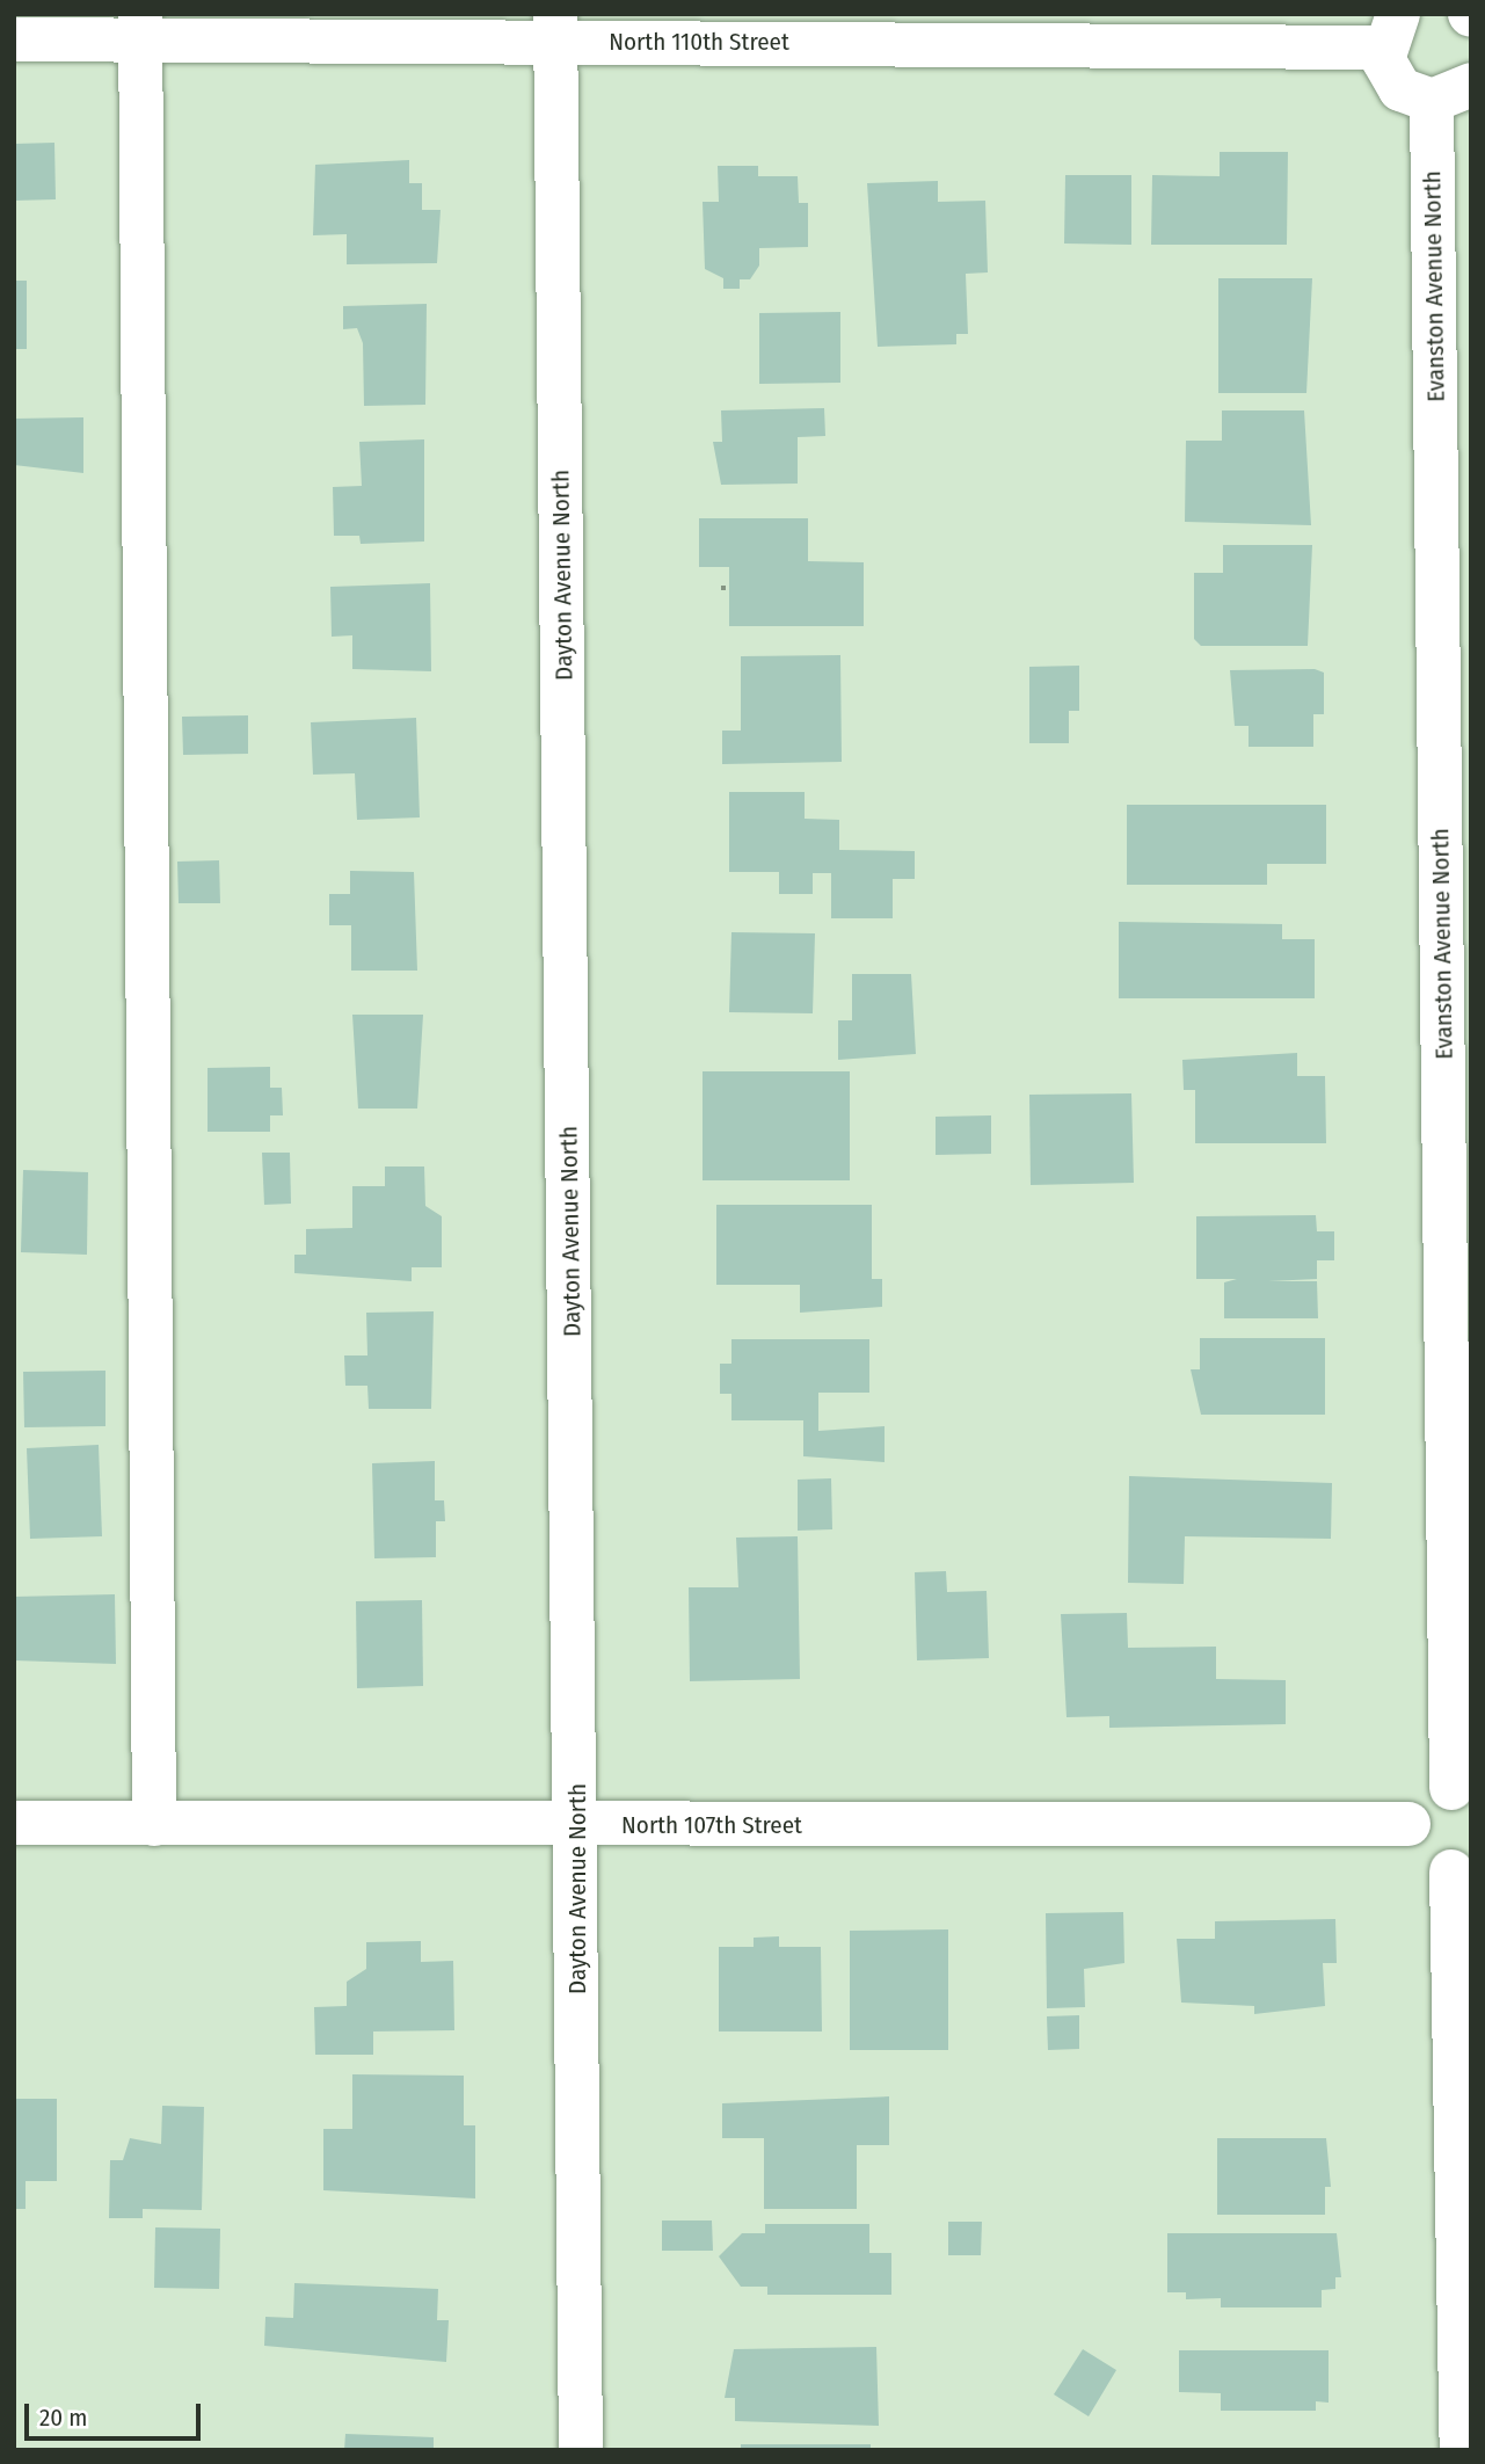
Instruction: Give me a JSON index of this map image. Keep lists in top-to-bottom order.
{
  "streets": {
    "street": [
      "North 110th Street",
      "Evanston Avenue North",
      "Dayton Avenue North",
      "North 107th Street"
    ]
  },
  "crossings": [
    ["North 110th Street", "Dayton Avenue North"],
    ["Dayton Avenue North", "North 107th Street"]
  ],
  "scale_bar": "20 m"
}
